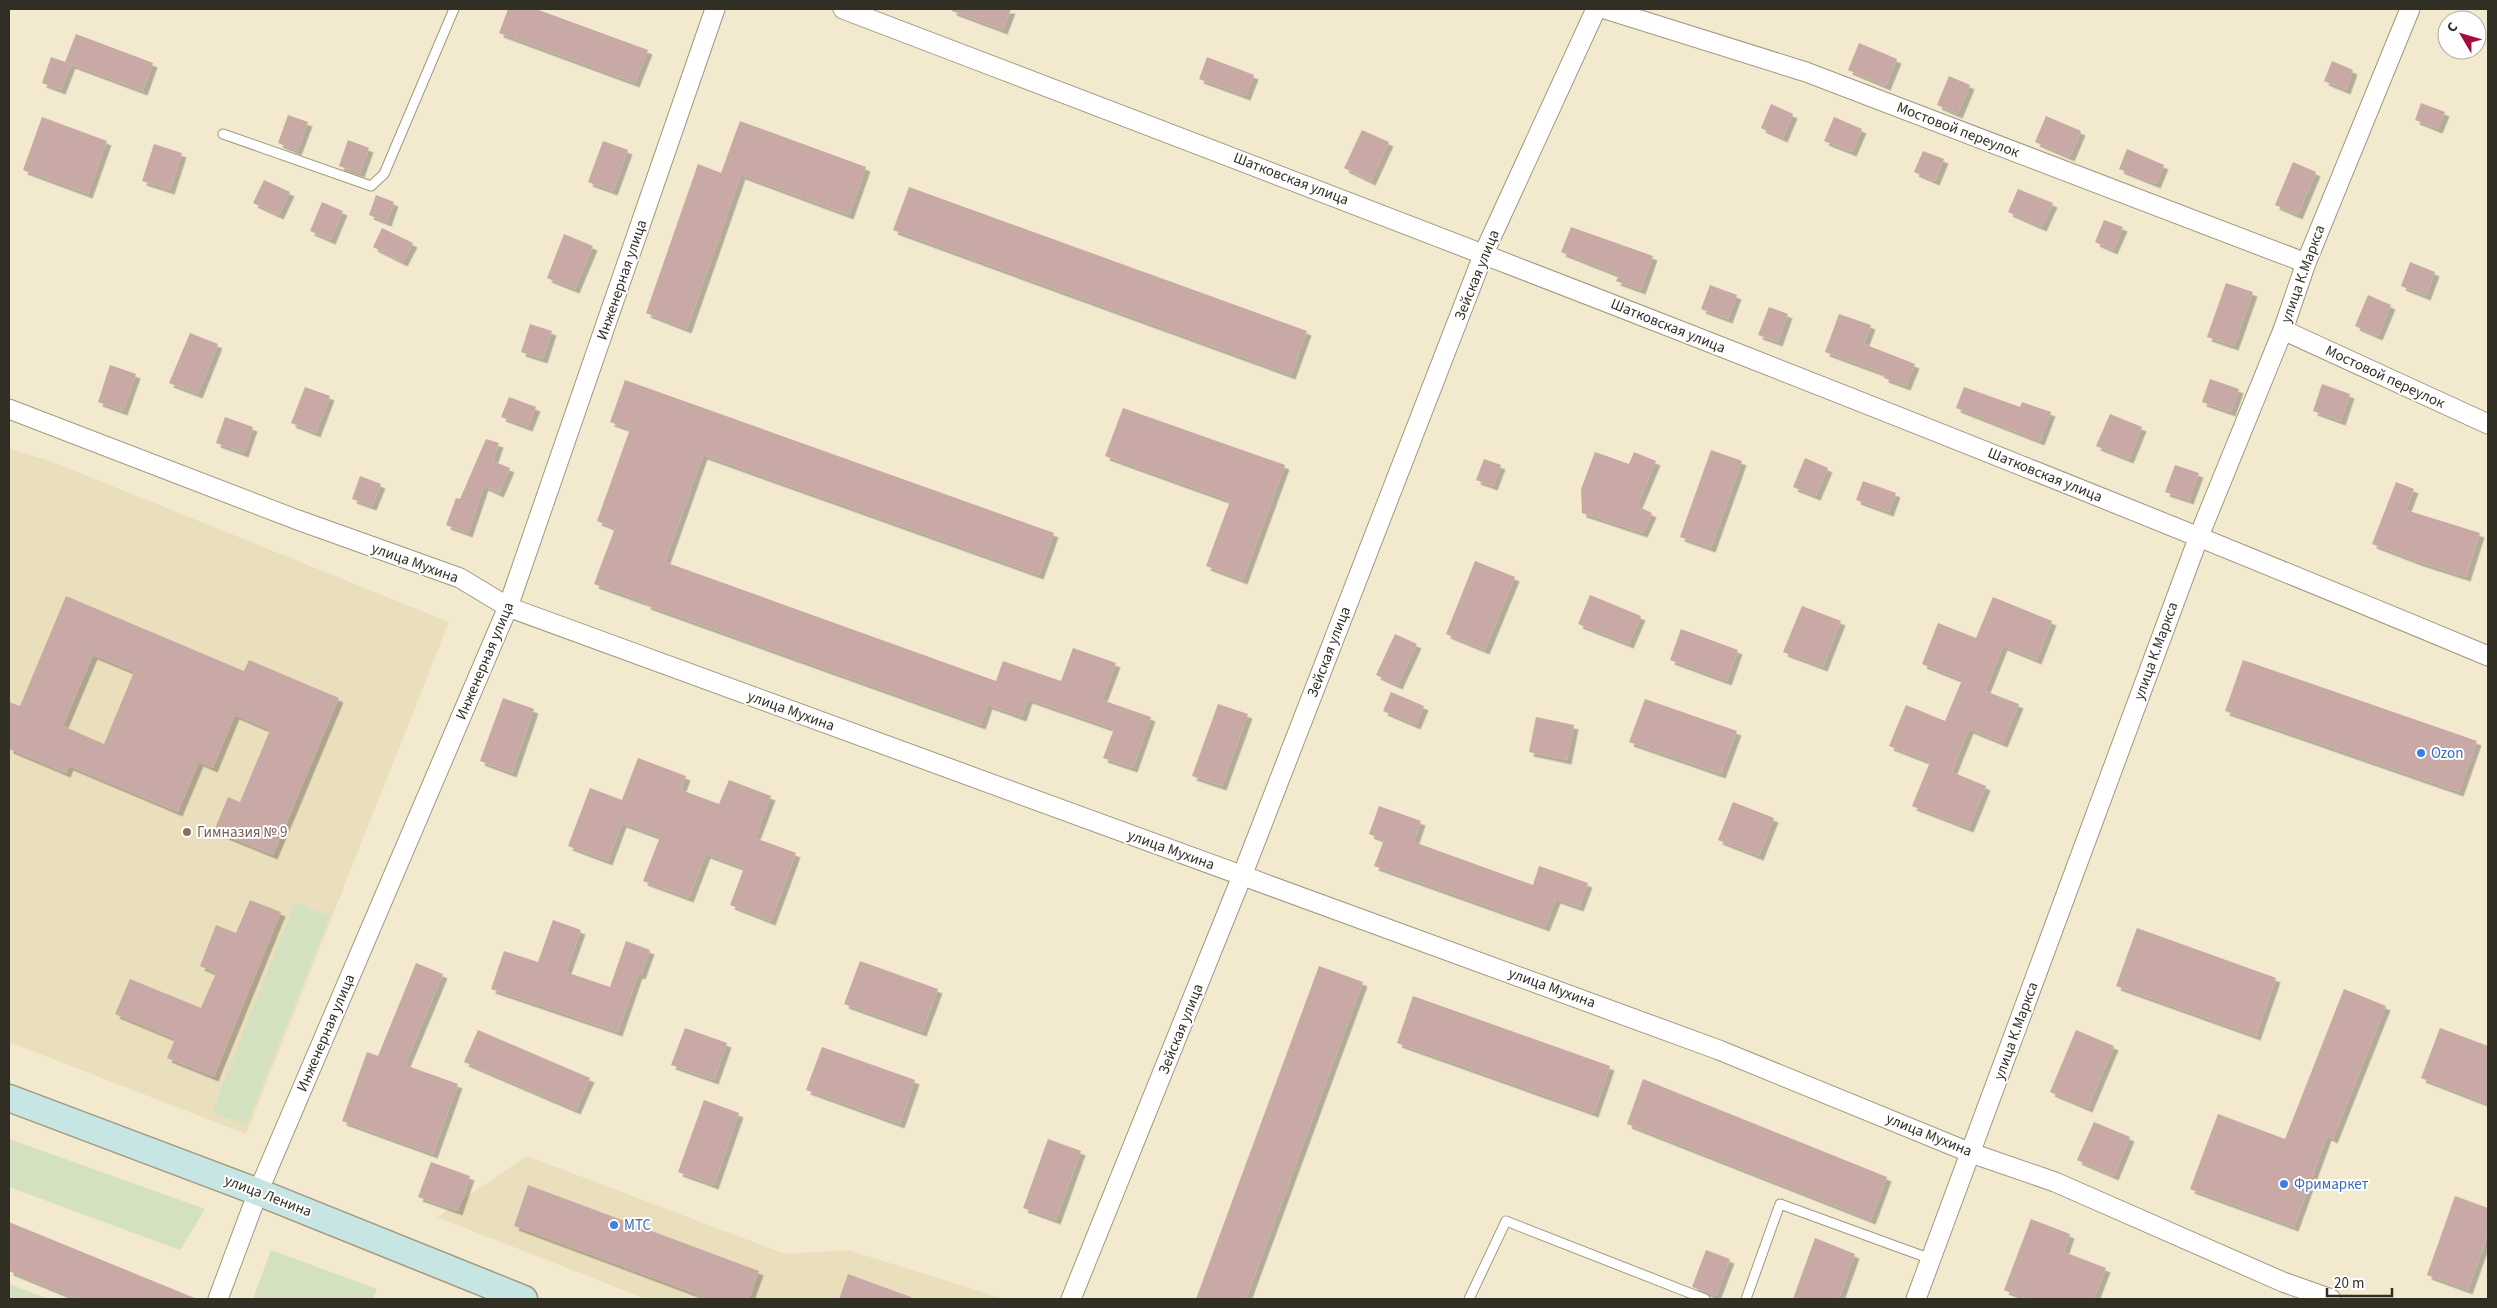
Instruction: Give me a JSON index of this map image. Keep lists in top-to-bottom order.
{
  "streets": {
    "main road": ["улица Ленина"],
    "street": [
      "Мостовой переулок",
      "Шатковская улица",
      "улица К.Маркса",
      "Зейская улица",
      "Инженерная улица",
      "улица Мухина"
    ]
  },
  "crossings": [
    ["Мостовой переулок", "улица К.Маркса"],
    ["Шатковская улица", "улица К.Маркса"],
    ["Шатковская улица", "Зейская улица"],
    ["улица К.Маркса", "улица Мухина"],
    ["Зейская улица", "улица Мухина"],
    ["Инженерная улица", "улица Мухина"],
    ["Инженерная улица", "улица Ленина"]
  ],
  "places": [
    "Ozon",
    "Гимназия № 9",
    "Фримаркет",
    "МТС"
  ],
  "scale_bar": "20 m",
  "north": "top left"
}
